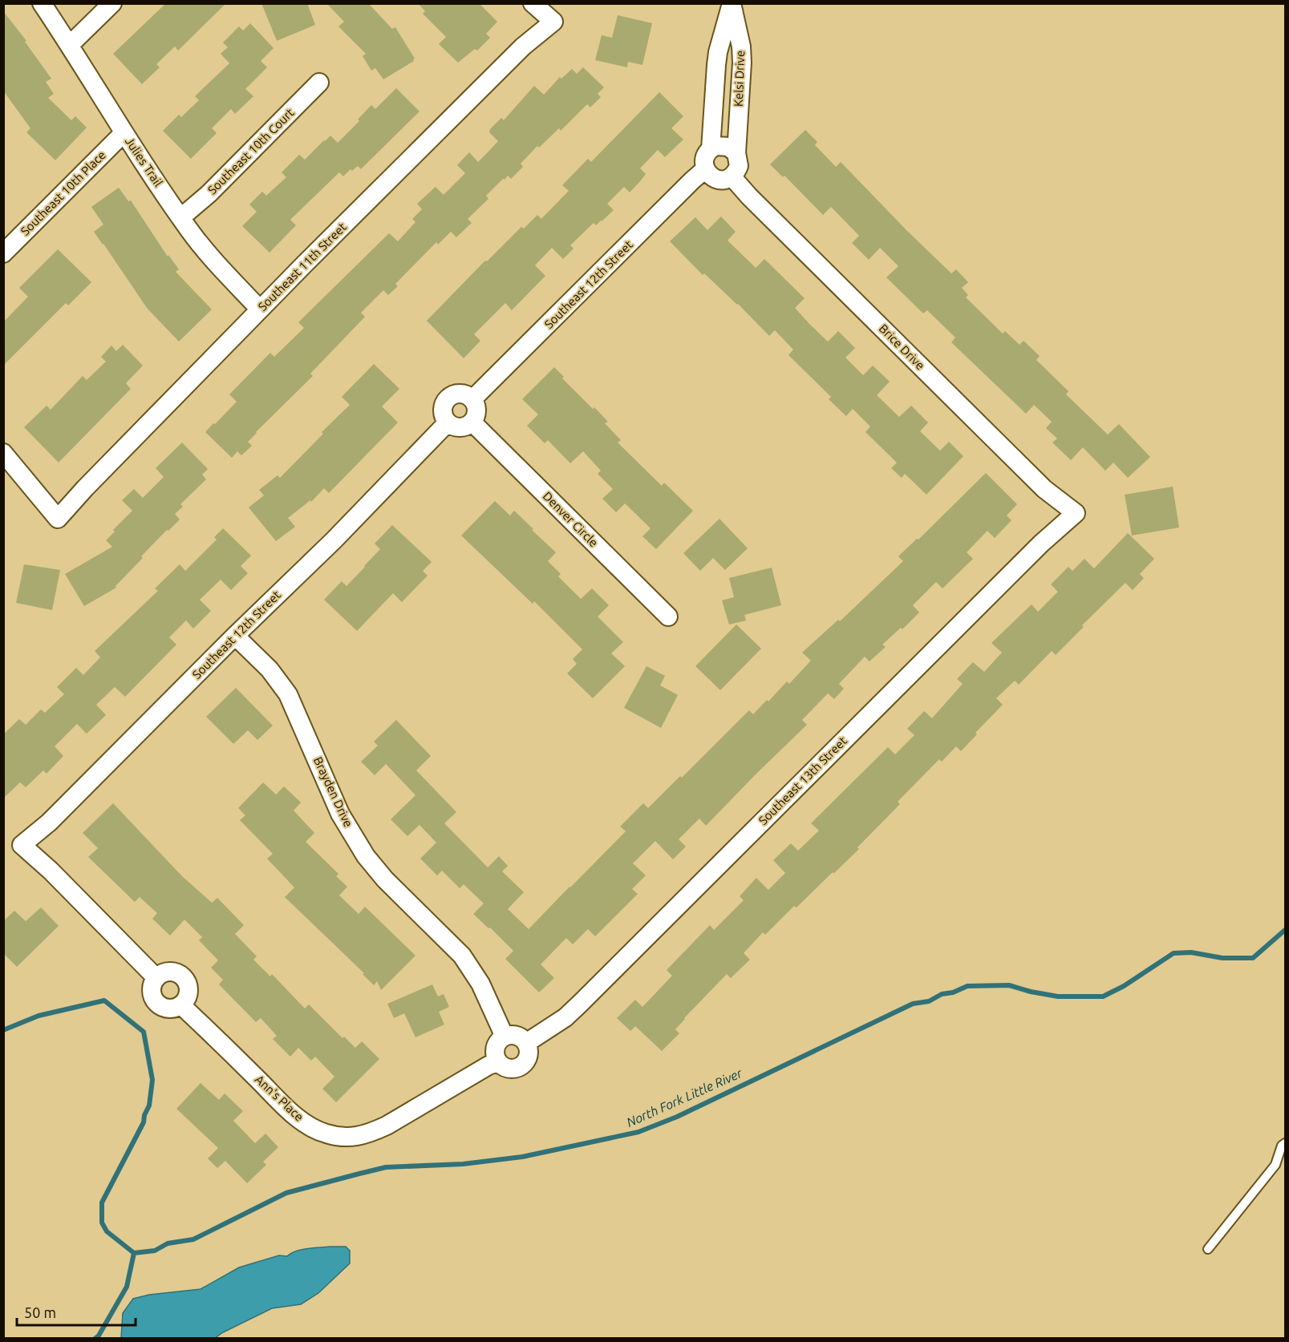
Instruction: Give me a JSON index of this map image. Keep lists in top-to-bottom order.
{
  "streets": {
    "street": [
      "Kelsi Drive",
      "Southeast 10th Court",
      "Julies Trail",
      "Southeast 10th Place",
      "Southeast 11th Street",
      "Southeast 12th Street",
      "Brice Drive",
      "Denver Circle",
      "Southeast 13th Street",
      "Brayden Drive",
      "Ann's Place"
    ]
  },
  "crossings": [
    ["Kelsi Drive", "Southeast 12th Street"],
    ["Kelsi Drive", "Brice Drive"],
    ["Southeast 10th Court", "Julies Trail"],
    ["Julies Trail", "Southeast 10th Place"],
    ["Julies Trail", "Southeast 11th Street"],
    ["Southeast 12th Street", "Brice Drive"],
    ["Southeast 12th Street", "Denver Circle"],
    ["Southeast 12th Street", "Brayden Drive"],
    ["Southeast 12th Street", "Ann's Place"],
    ["Brice Drive", "Southeast 13th Street"],
    ["Southeast 13th Street", "Brayden Drive"],
    ["Southeast 13th Street", "Ann's Place"],
    ["Brayden Drive", "Ann's Place"]
  ],
  "water": ["North Fork Little River"],
  "scale_bar": "50 m"
}
